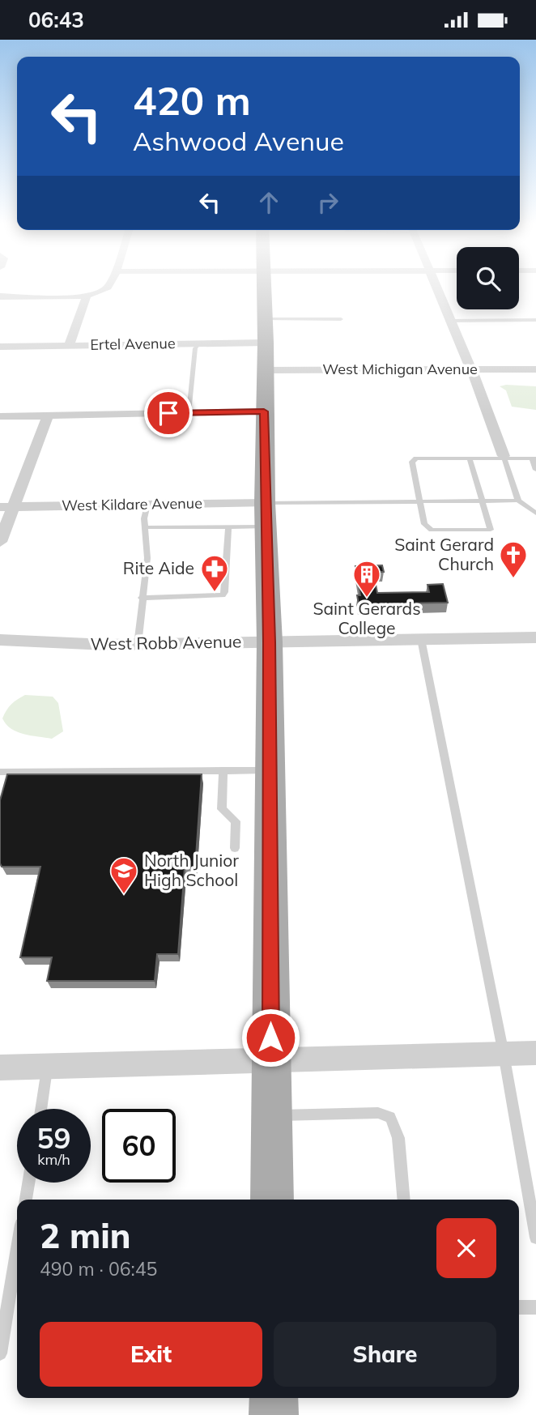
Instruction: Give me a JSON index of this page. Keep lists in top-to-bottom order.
{
  "streets": {
    "street": [
      "Ertel Avenue",
      "West Michigan Avenue",
      "West Kildare Avenue",
      "West Robb Avenue"
    ]
  },
  "places": {
    "church": ["Saint Gerard Church"],
    "pharmacy": ["Rite Aide"],
    "building": ["Saint Gerards College"],
    "school or university": ["North Junior High School"]
  },
  "page": {
    "status": "06:43",
    "turn": ["420 m", "Ashwood Avenue"],
    "speed": "59 km/h",
    "limit": "60",
    "heading": ["2 min", "490 m · 06:45"],
    "buttons": ["Exit", "Share"]
  }
}
